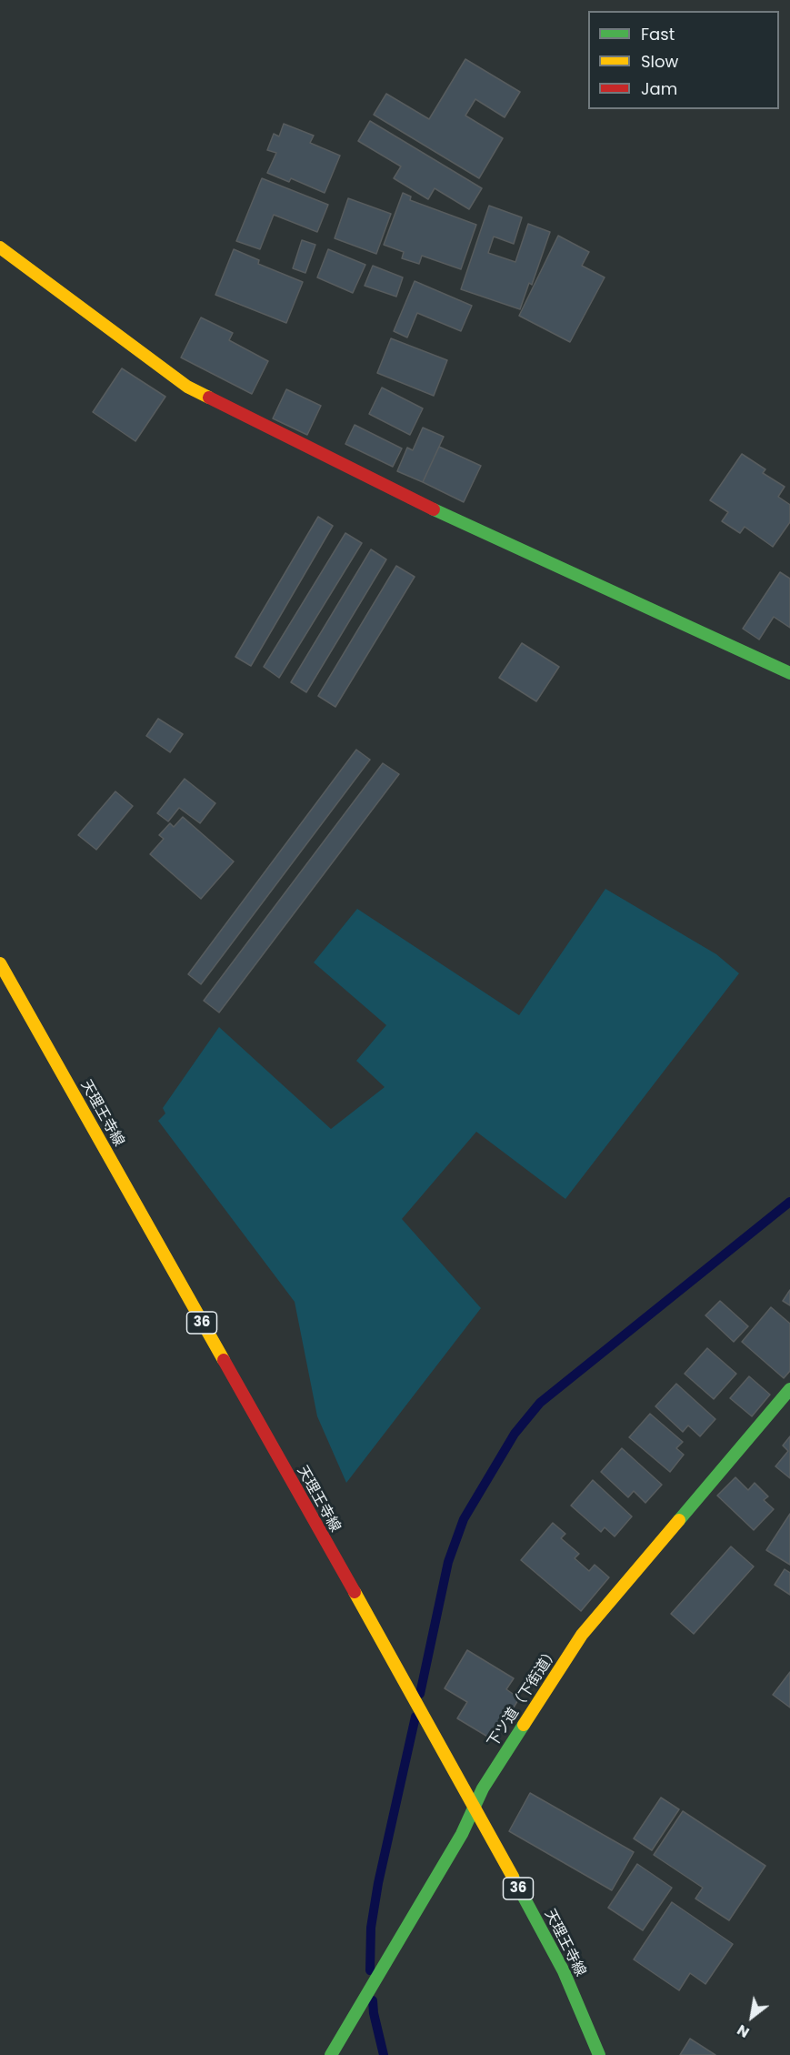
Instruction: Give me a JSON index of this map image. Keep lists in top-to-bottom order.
{
  "streets": {
    "street": ["天理王寺線", "36", "下ツ道（下街道）"]
  },
  "crossings": [
    ["天理王寺線", "下ツ道（下街道）"]
  ],
  "legend": ["Fast", "Slow", "Jam"],
  "north": "bottom left"
}
